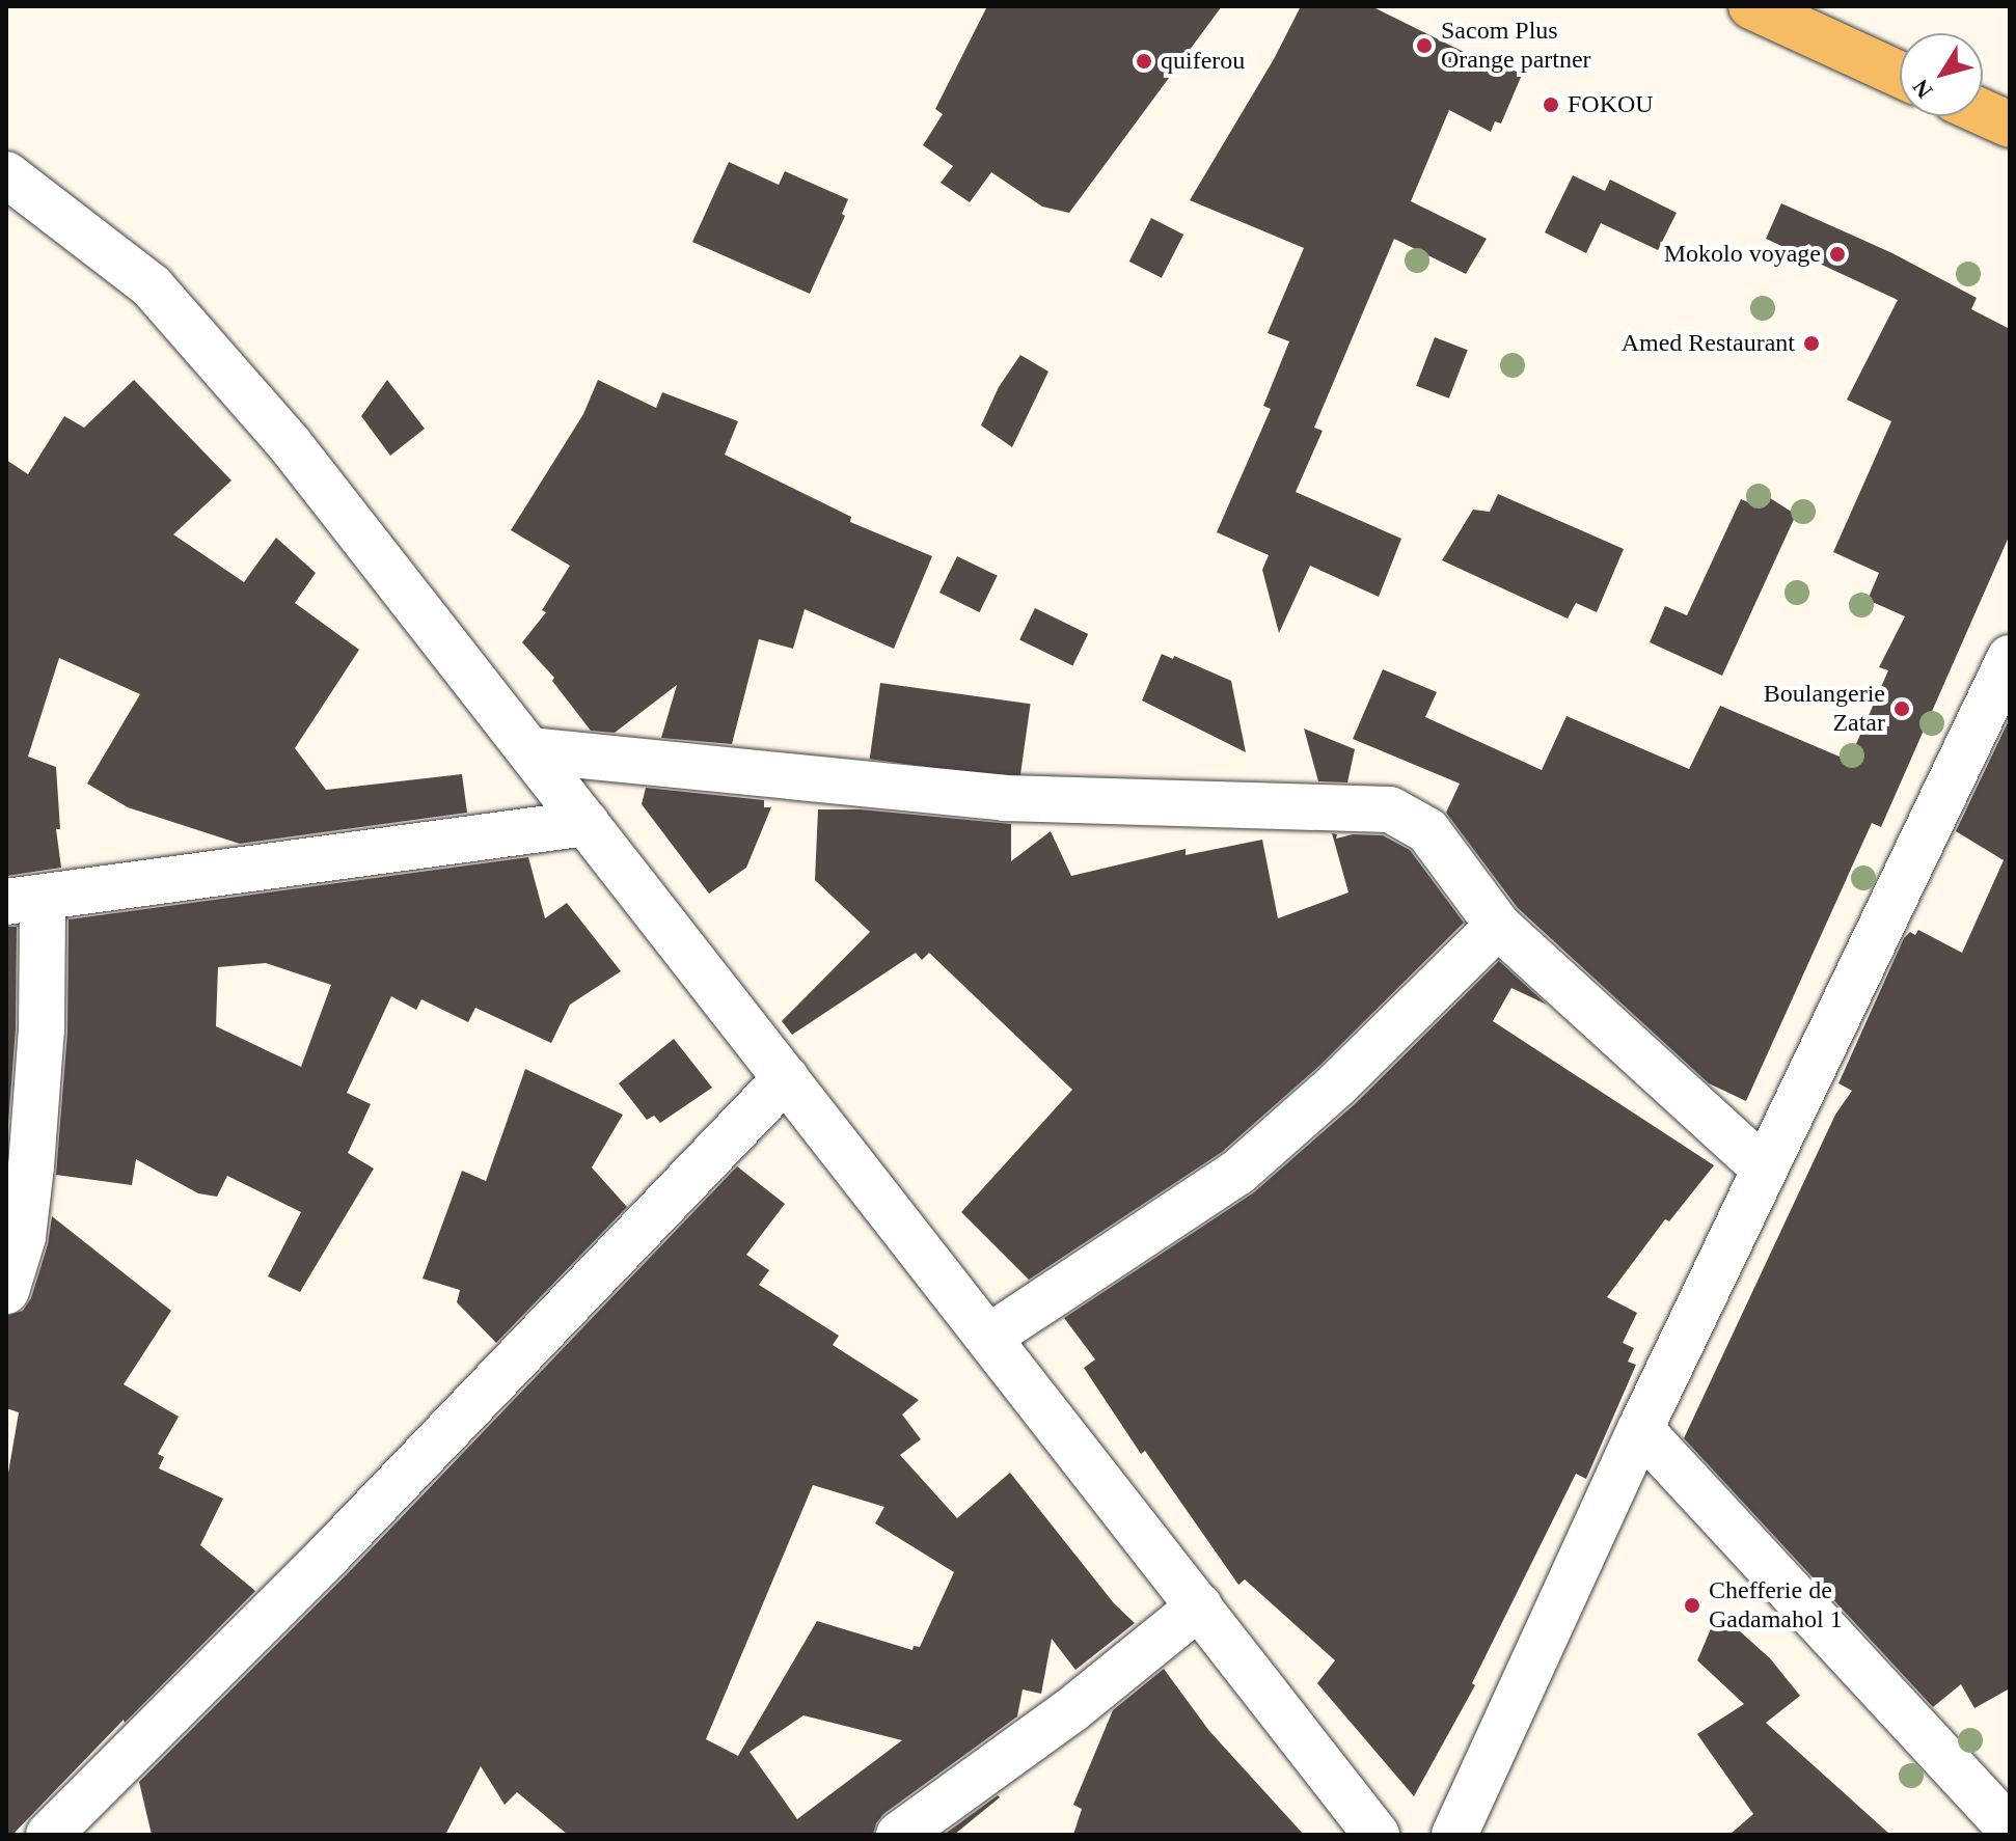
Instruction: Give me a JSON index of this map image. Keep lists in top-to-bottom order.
{
  "places": [
    "Sacom Plus Orange partner",
    "quiferou",
    "FOKOU",
    "Mokolo voyage",
    "Amed Restaurant",
    "Boulangerie Zatar",
    "Chefferie de Gadamahol 1"
  ],
  "north": "bottom left"
}
